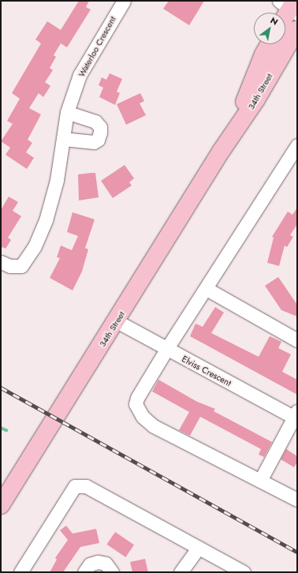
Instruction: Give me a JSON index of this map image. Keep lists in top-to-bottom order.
{
  "streets": {
    "main road": ["34th Street"],
    "street": ["Waterloo Crescent", "Elviss Crescent"]
  },
  "crossings": [
    ["34th Street", "Elviss Crescent"]
  ],
  "north": "top right"
}
